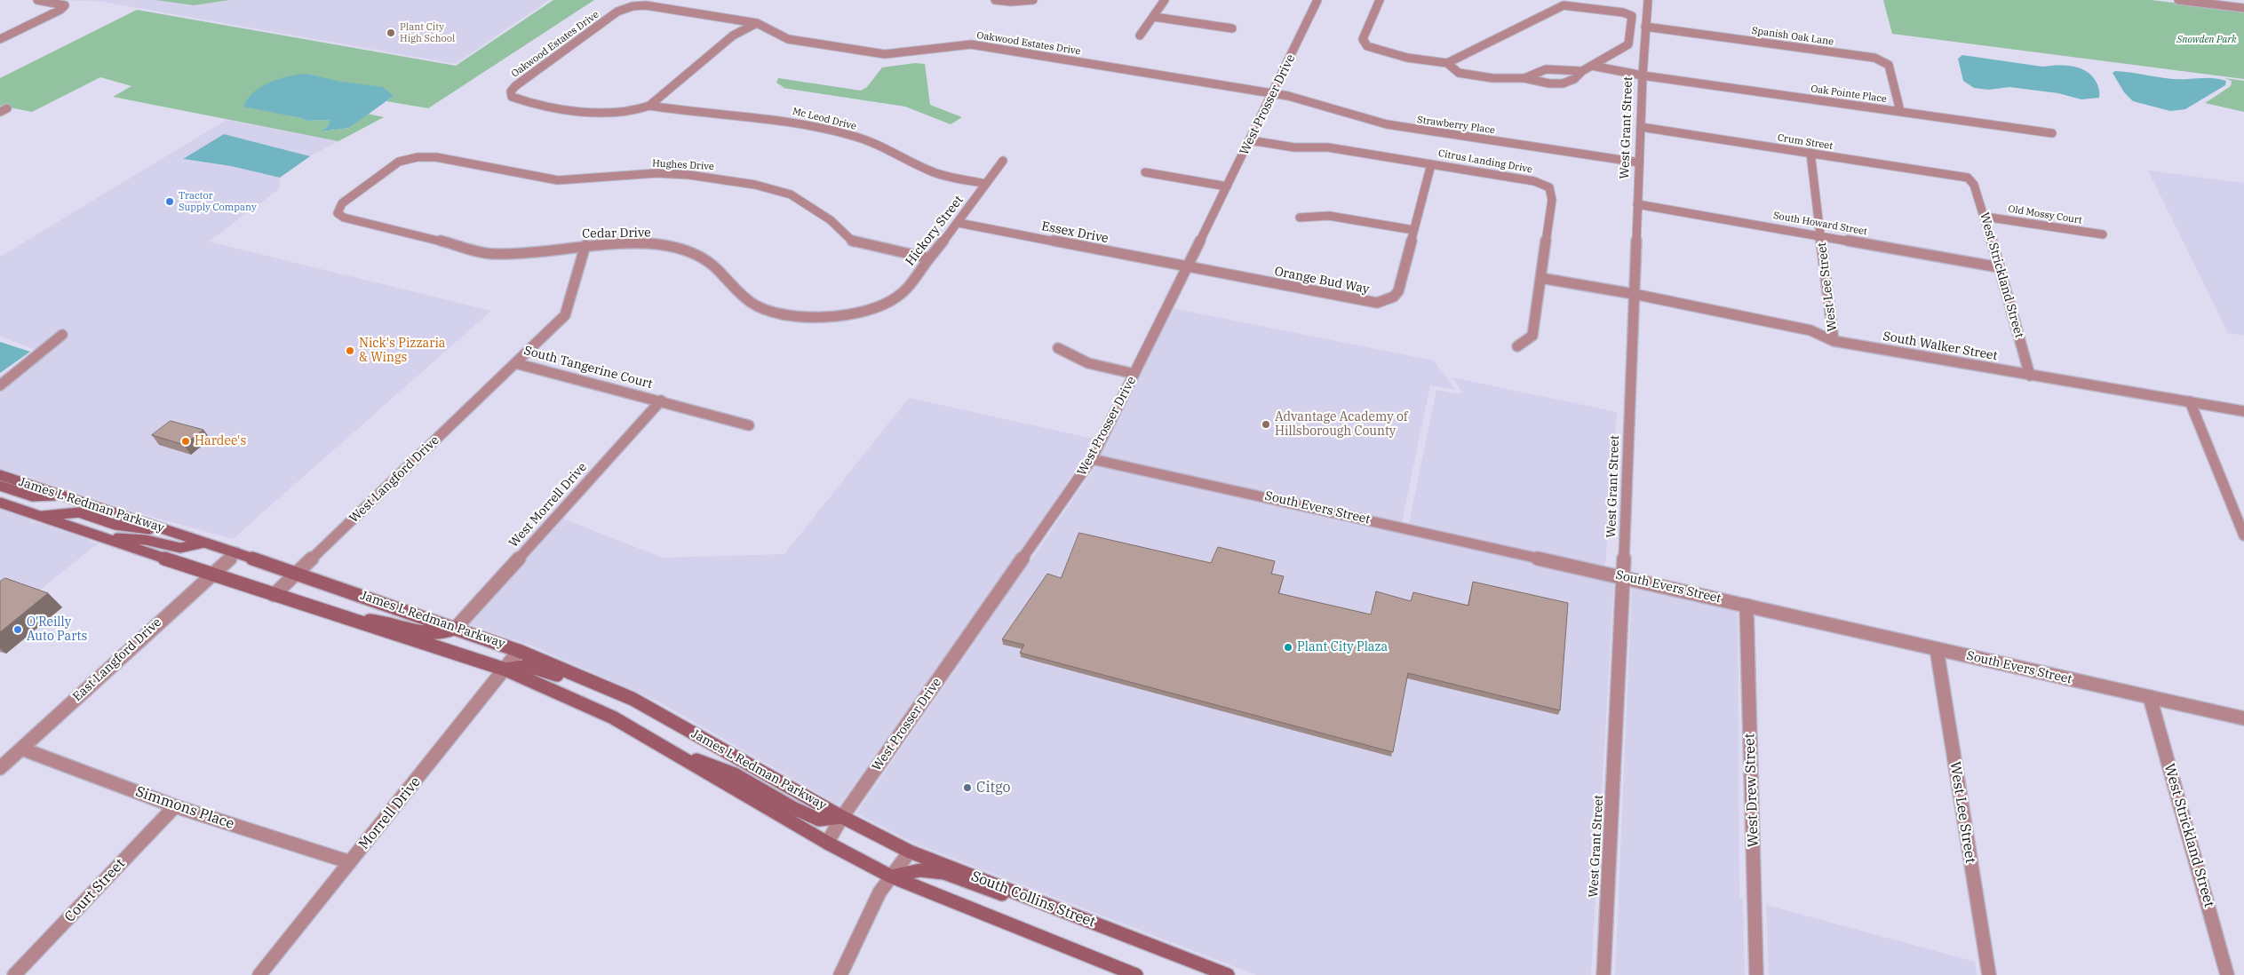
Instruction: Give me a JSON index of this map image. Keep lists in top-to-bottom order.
{
  "streets": {
    "main road": ["James L Redman Parkway", "South Collins Street"],
    "street": [
      "Spanish Oak Lane",
      "Oakwood Estates Drive",
      "Oak Pointe Place",
      "West Prosser Drive",
      "Mc Leod Drive",
      "Strawberry Place",
      "West Grant Street",
      "Crum Street",
      "Citrus Landing Drive",
      "Hughes Drive",
      "Old Mossy Court",
      "South Howard Street",
      "Hickory Street",
      "Essex Drive",
      "Cedar Drive",
      "West Strickland Street",
      "Orange Bud Way",
      "West Lee Street",
      "South Walker Street",
      "South Tangerine Court",
      "West Langford Drive",
      "West Morrell Drive",
      "South Evers Street",
      "East Langford Drive",
      "West Drew Street",
      "Simmons Place",
      "Morrell Drive",
      "Court Street"
    ]
  },
  "crossings": [
    ["Spanish Oak Lane", "Oak Pointe Place"],
    ["Spanish Oak Lane", "West Grant Street"],
    ["Oakwood Estates Drive", "West Prosser Drive"],
    ["Oakwood Estates Drive", "Mc Leod Drive"],
    ["Oakwood Estates Drive", "Strawberry Place"],
    ["Oak Pointe Place", "West Grant Street"],
    ["West Prosser Drive", "Strawberry Place"],
    ["West Prosser Drive", "Citrus Landing Drive"],
    ["West Prosser Drive", "Essex Drive"],
    ["West Prosser Drive", "Orange Bud Way"],
    ["West Prosser Drive", "James L Redman Parkway"],
    ["West Prosser Drive", "South Evers Street"],
    ["West Prosser Drive", "South Collins Street"],
    ["Mc Leod Drive", "Hickory Street"],
    ["Strawberry Place", "West Grant Street"],
    ["West Grant Street", "Crum Street"],
    ["West Grant Street", "South Howard Street"],
    ["West Grant Street", "South Walker Street"],
    ["West Grant Street", "South Evers Street"],
    ["Crum Street", "West Strickland Street"],
    ["Crum Street", "West Lee Street"],
    ["Citrus Landing Drive", "Orange Bud Way"],
    ["Citrus Landing Drive", "South Walker Street"],
    ["Hughes Drive", "Hickory Street"],
    ["Hughes Drive", "Cedar Drive"],
    ["Old Mossy Court", "West Strickland Street"],
    ["South Howard Street", "West Strickland Street"],
    ["South Howard Street", "West Lee Street"],
    ["Hickory Street", "Essex Drive"],
    ["Hickory Street", "Cedar Drive"],
    ["Essex Drive", "Orange Bud Way"],
    ["Cedar Drive", "South Tangerine Court"],
    ["West Strickland Street", "South Walker Street"],
    ["West Strickland Street", "South Evers Street"],
    ["West Lee Street", "South Walker Street"],
    ["West Lee Street", "South Evers Street"],
    ["South Tangerine Court", "West Langford Drive"],
    ["South Tangerine Court", "West Morrell Drive"],
    ["West Langford Drive", "James L Redman Parkway"],
    ["James L Redman Parkway", "West Morrell Drive"],
    ["James L Redman Parkway", "East Langford Drive"],
    ["James L Redman Parkway", "Morrell Drive"],
    ["James L Redman Parkway", "South Collins Street"],
    ["South Evers Street", "West Drew Street"],
    ["East Langford Drive", "Simmons Place"],
    ["Simmons Place", "Morrell Drive"],
    ["Simmons Place", "Court Street"]
  ],
  "parks": ["Snowden Park"],
  "places": [
    "Plant City High School",
    "Tractor Supply Company",
    "Nick's Pizzaria & Wings",
    "Advantage Academy of Hillsborough County",
    "Hardee's",
    "O'Reilly Auto Parts",
    "Plant City Plaza",
    "Citgo"
  ]
}
